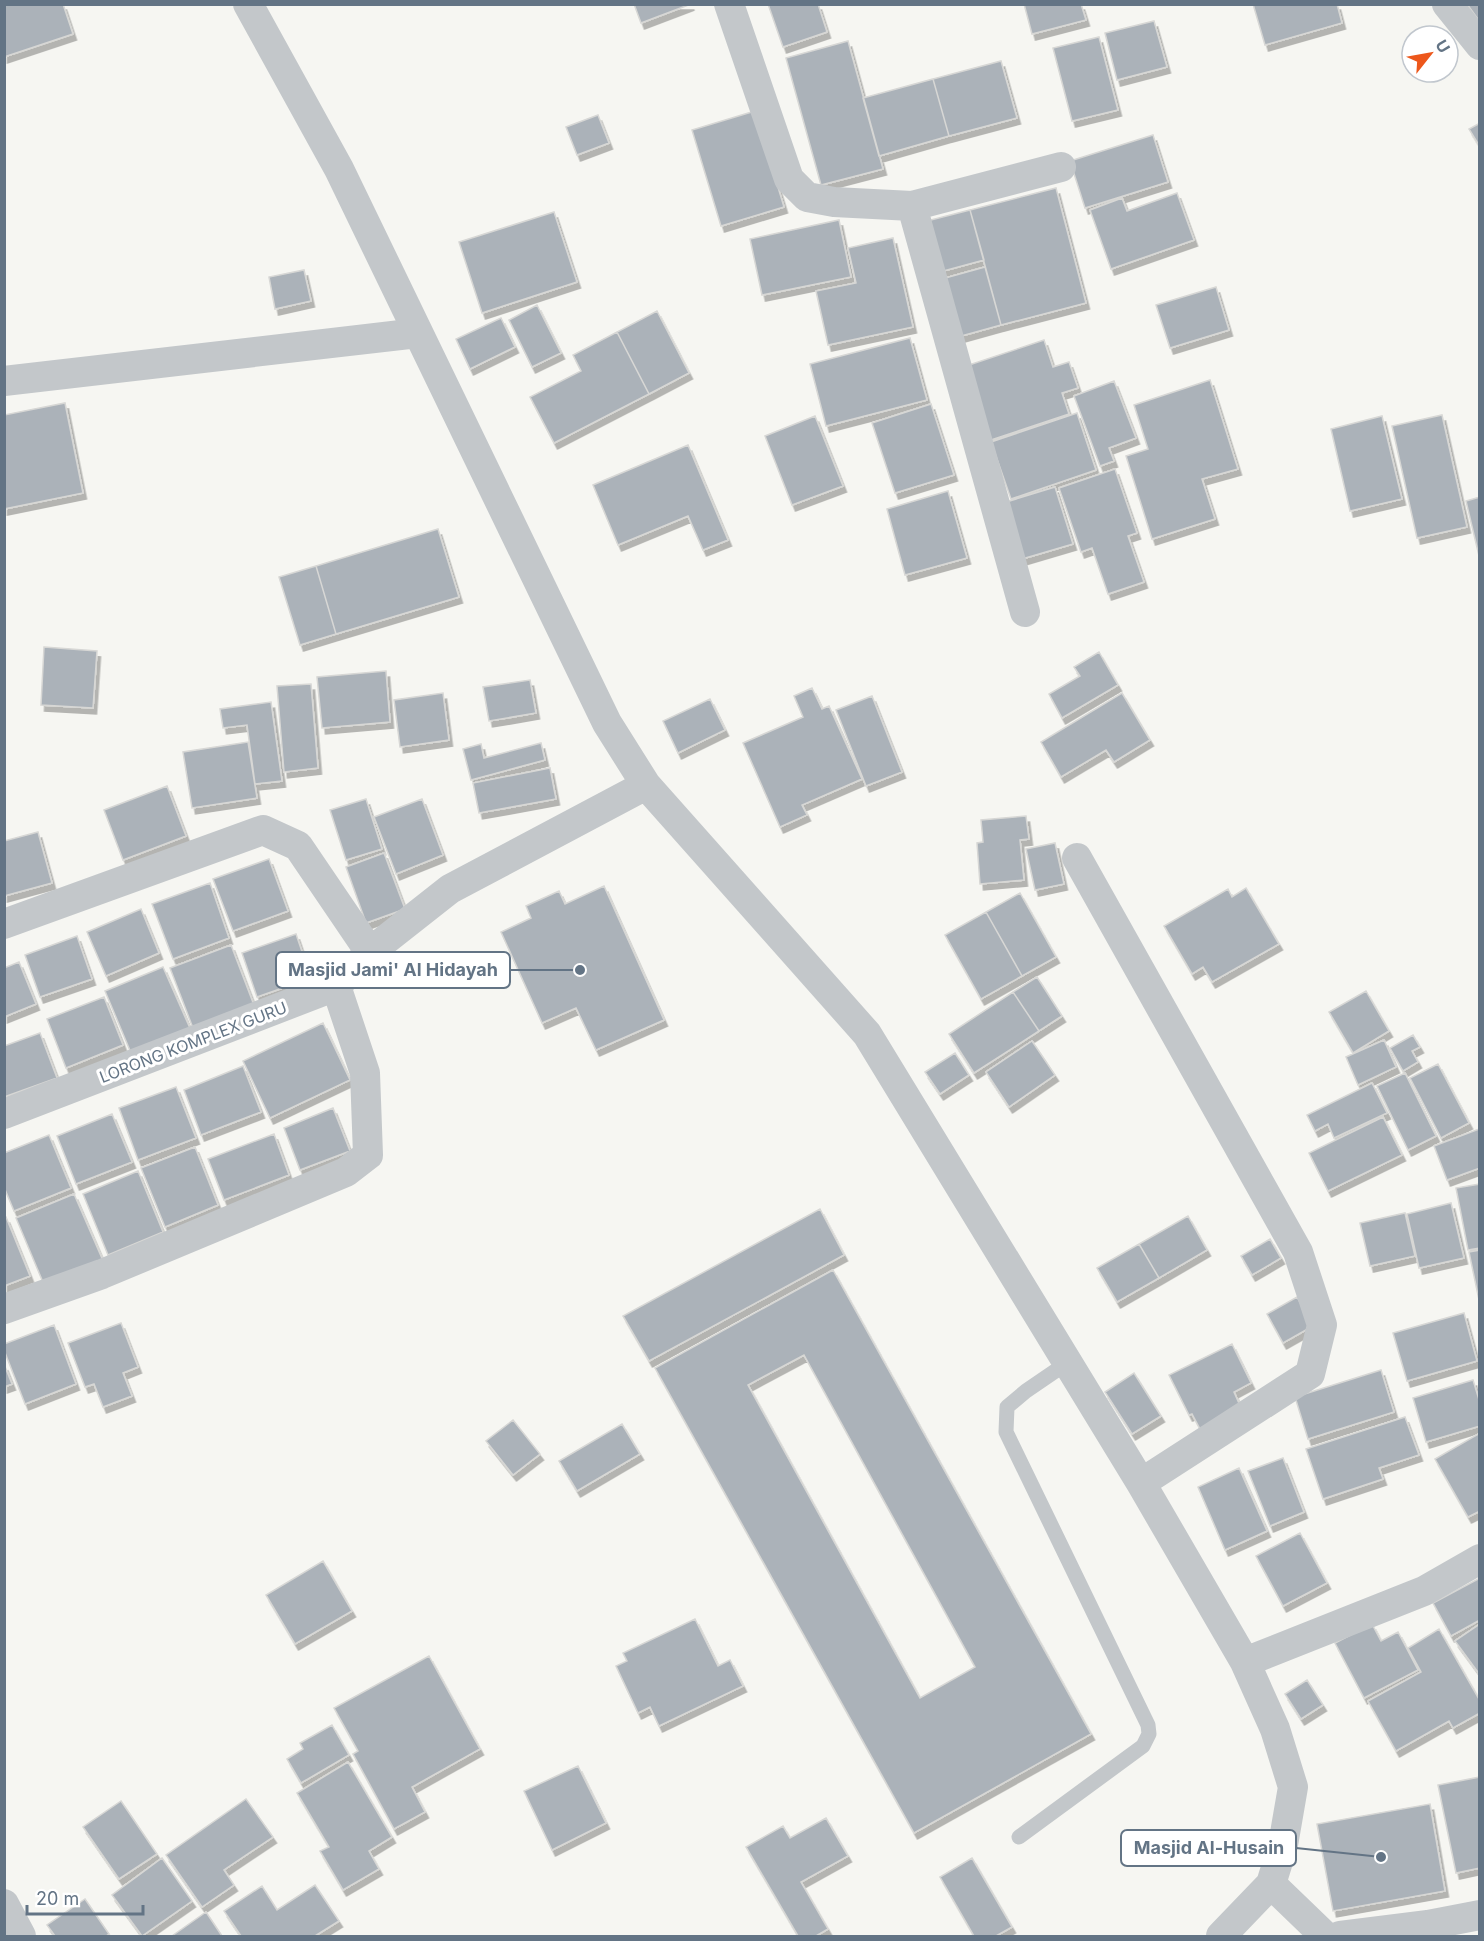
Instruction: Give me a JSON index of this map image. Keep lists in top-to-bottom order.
{
  "streets": {
    "street": ["LORONG KOMPLEX GURU"]
  },
  "places": ["Masjid Jami' Al Hidayah", "Masjid Al-Husain"],
  "scale_bar": "20 m",
  "north": "top right"
}
